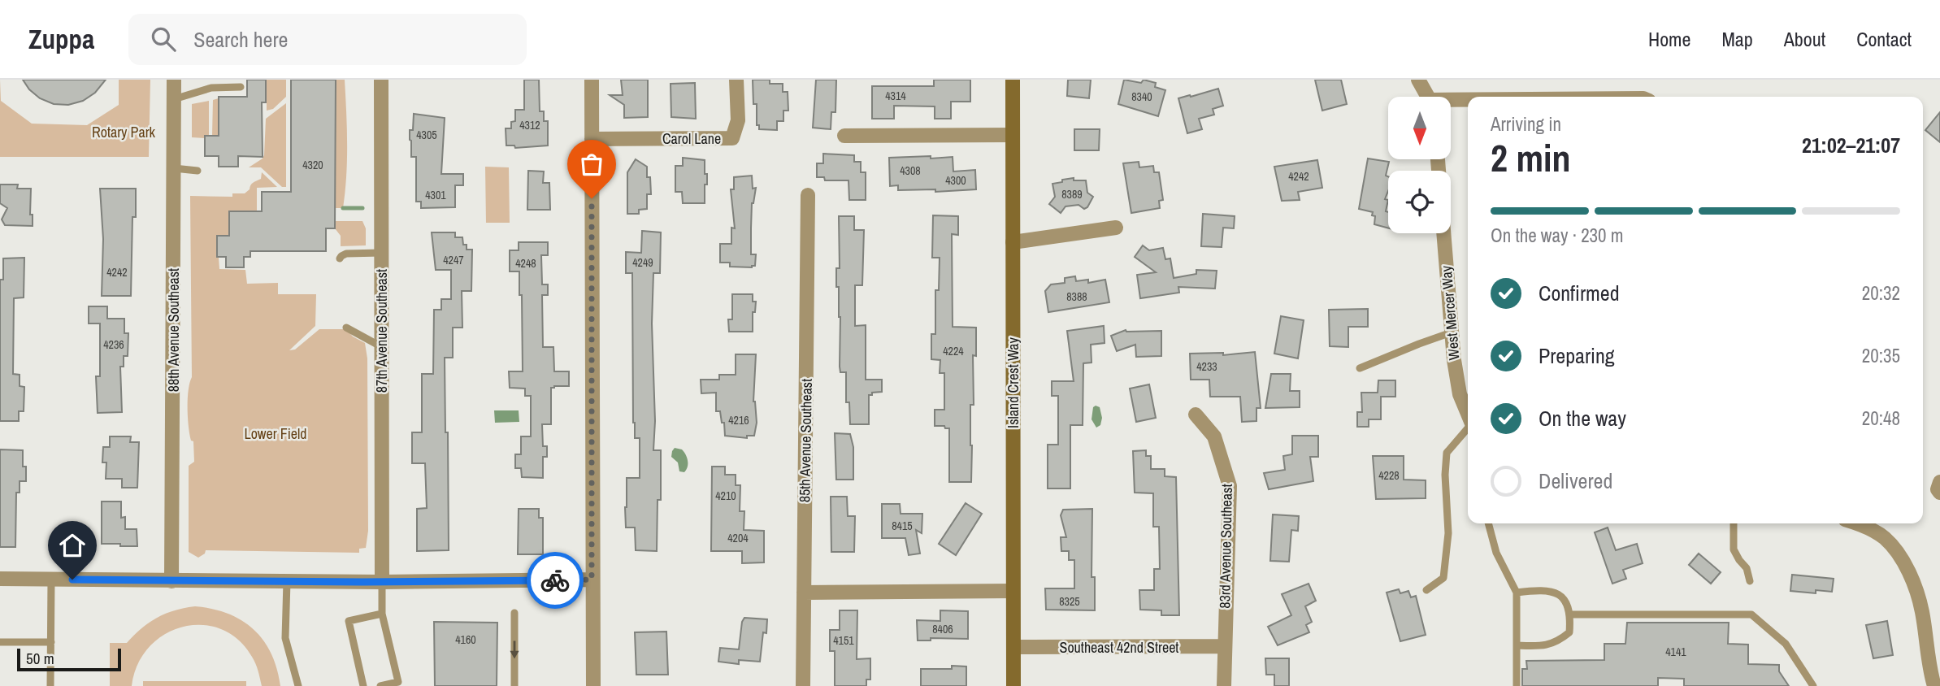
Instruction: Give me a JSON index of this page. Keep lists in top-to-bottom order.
{
  "streets": {
    "main road": ["Island Crest Way"],
    "street": [
      "Carol Lane",
      "West Mercer Way",
      "88th Avenue Southeast",
      "87th Avenue Southeast",
      "85th Avenue Southeast",
      "83rd Avenue Southeast",
      "Southeast 42nd Street"
    ]
  },
  "crossings": [
    ["Island Crest Way", "Southeast 42nd Street"],
    ["83rd Avenue Southeast", "Southeast 42nd Street"]
  ],
  "parks": ["Rotary Park", "Lower Field"],
  "house_numbers": [
    "4314",
    "8340",
    "4312",
    "4305",
    "4320",
    "4308",
    "4242",
    "4300",
    "8389",
    "4301",
    "4247",
    "4249",
    "4248",
    "4242",
    "8388",
    "4236",
    "4224",
    "4233",
    "4216",
    "4228",
    "4210",
    "8415",
    "4204",
    "8325",
    "8406",
    "4160",
    "4151",
    "4141"
  ],
  "scale_bar": "50 m",
  "north": "bottom",
  "page": {
    "header": "Zuppa",
    "search": "Search here",
    "nav": [
      "Home",
      "Map",
      "About",
      "Contact"
    ],
    "heading": ["2 min", "Arriving in", "21:02–21:07"],
    "bar": "On the way · 230 m",
    "list": [
      ["Confirmed", "20:32"],
      ["Preparing", "20:35"],
      ["On the way", "20:48"],
      "Delivered"
    ],
    "scale": "50 m"
  }
}
